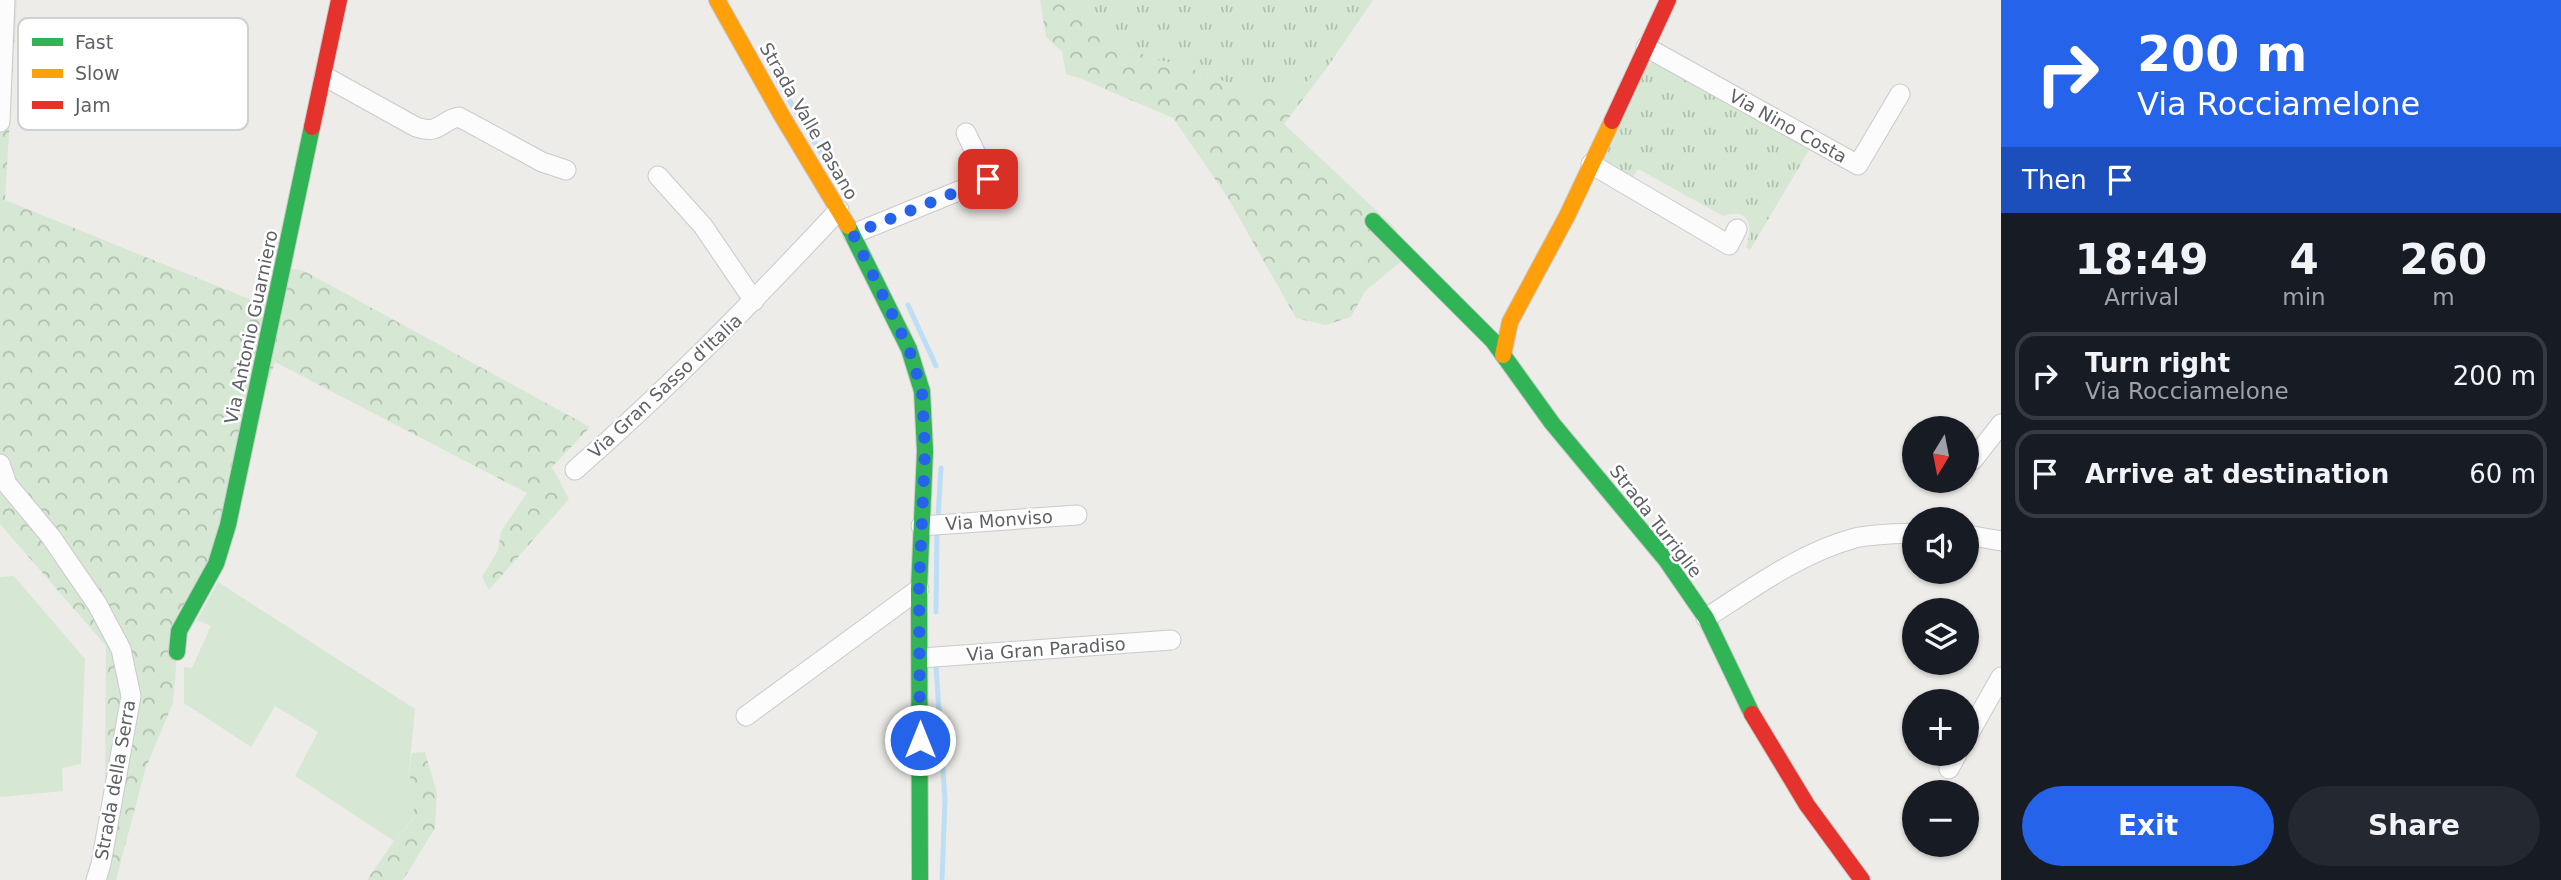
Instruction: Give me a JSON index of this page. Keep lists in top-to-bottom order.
{
  "streets": {
    "street": [
      "Strada Valle Pasano",
      "Via Nino Costa",
      "Via Antonio Guarniero",
      "Via Gran Sasso d'Italia",
      "Via Monviso",
      "Strada Turriglie",
      "Via Gran Paradiso",
      "Strada della Serra"
    ]
  },
  "crossings": [
    ["Strada Valle Pasano", "Via Gran Sasso d'Italia"],
    ["Strada Valle Pasano", "Via Monviso"],
    ["Strada Valle Pasano", "Via Gran Paradiso"]
  ],
  "legend": ["Fast", "Slow", "Jam"],
  "north": "bottom",
  "page": {
    "turn": ["200 m", "Via Rocciamelone"],
    "then": "Then",
    "eta": [
      "18:49",
      "Arrival",
      "4",
      "min",
      "260",
      "m"
    ],
    "list": [
      {
        "name": "Turn right",
        "note": "Via Rocciamelone",
        "value": "200 m"
      },
      {
        "name": "Arrive at destination",
        "value": "60 m"
      }
    ],
    "map_buttons": ["+", "−"],
    "buttons": ["Exit", "Share"]
  }
}
